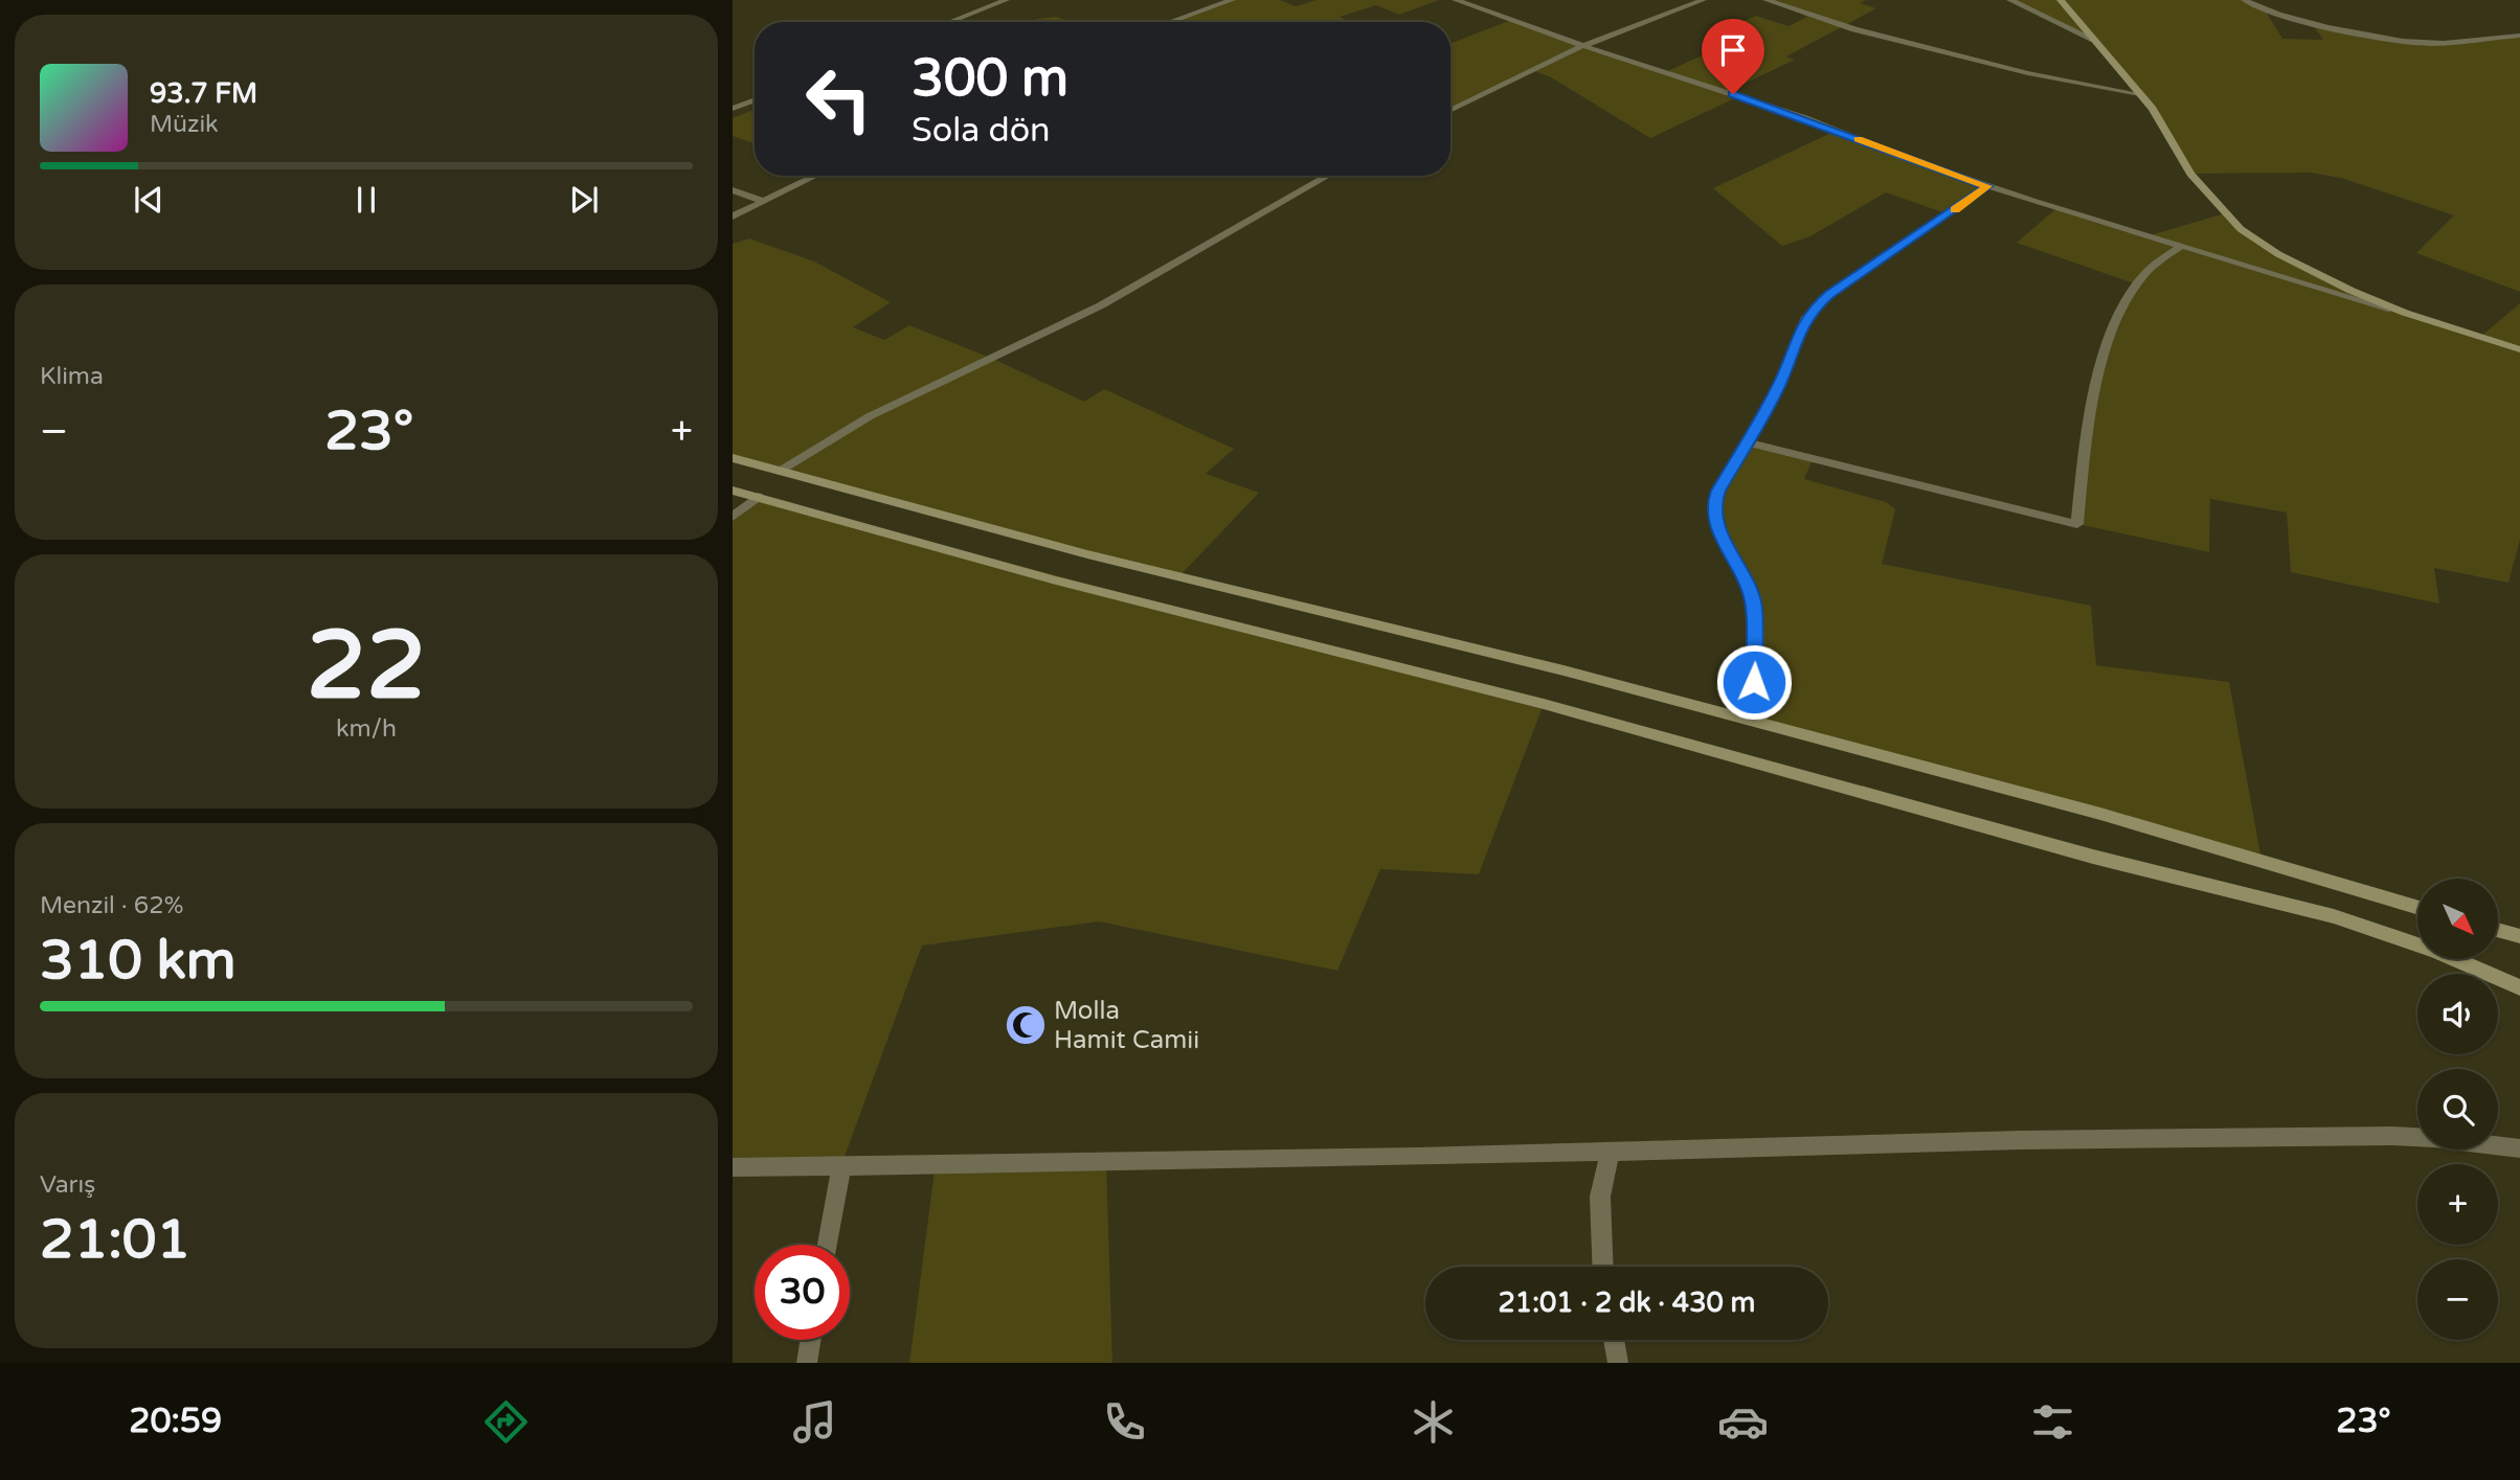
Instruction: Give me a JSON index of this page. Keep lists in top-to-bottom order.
{
  "places": {
    "mosque": ["Molla Hamit Camii"]
  },
  "north": "bottom right",
  "page": {
    "turn": ["300 m", "Sola dön"],
    "song": ["93.7 FM", "Müzik"],
    "tile": [
      "Klima",
      ["22", "km/h"],
      ["Menzil · 62%", "310 km"],
      ["Varış", "21:01"]
    ],
    "heat": ["−", "23°", "+"],
    "map_buttons": ["+", "−"],
    "limit": "30",
    "trip": "21:01 · 2 dk · 430 m",
    "tabs": ["20:59", "23°"]
  }
}
